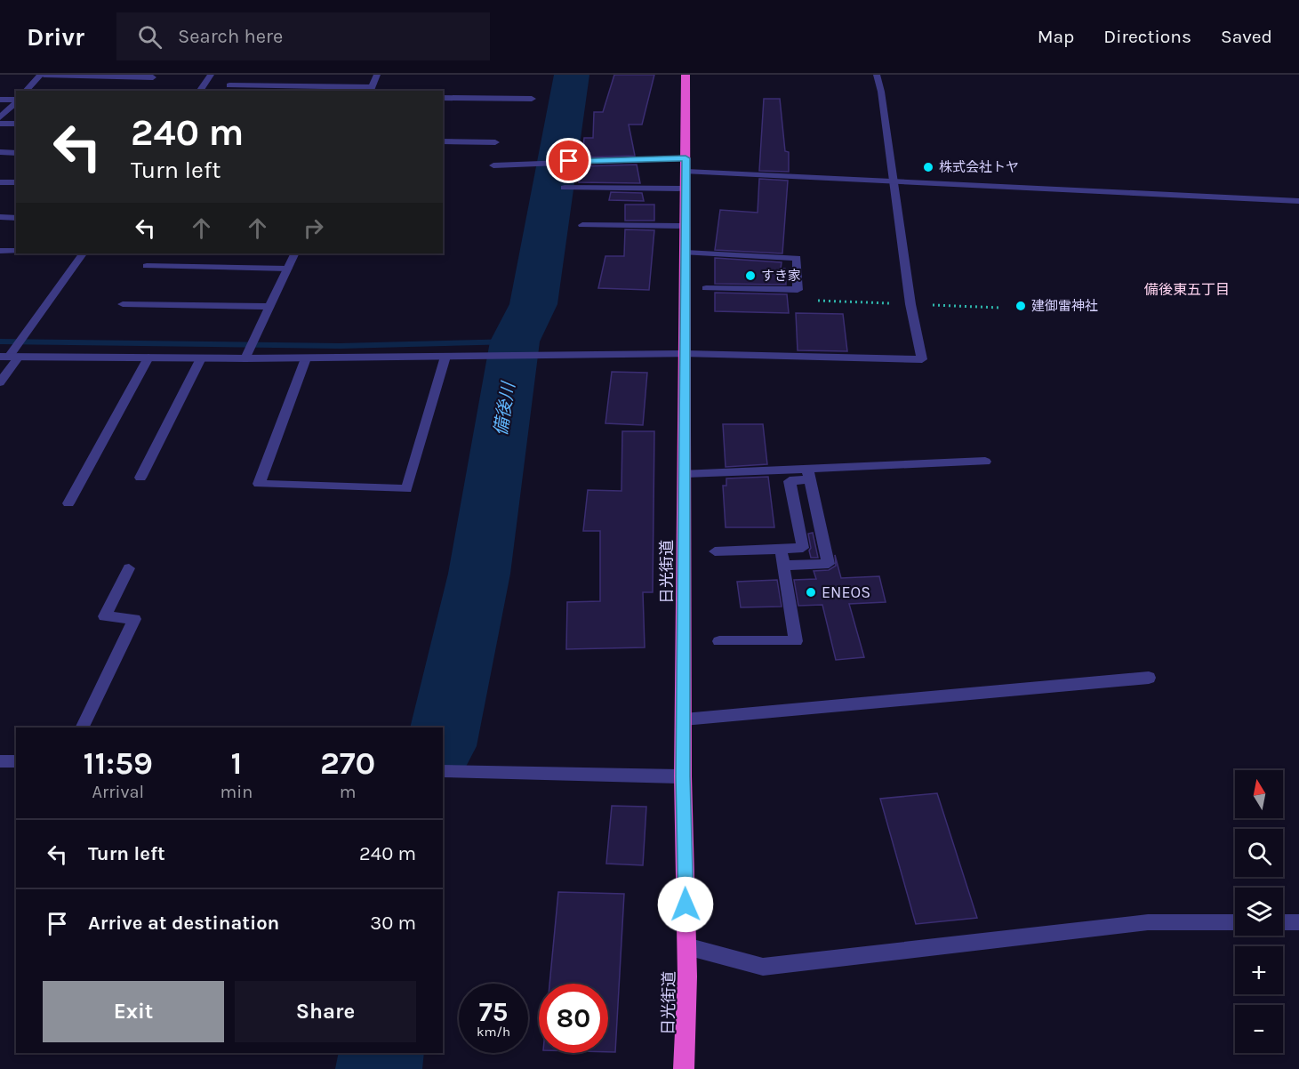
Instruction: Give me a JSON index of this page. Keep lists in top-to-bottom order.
{
  "streets": {
    "highway": ["日光街道"]
  },
  "districts": ["備後東五丁目"],
  "water": ["備後川"],
  "places": [
    "株式会社トヤ",
    "すき家",
    "建御雷神社",
    "ENEOS"
  ],
  "north": "top",
  "page": {
    "header": "Drivr",
    "search": "Search here",
    "nav": ["Map", "Directions", "Saved"],
    "turn": ["240 m", "Turn left"],
    "eta": [
      "11:59",
      "Arrival",
      "1",
      "min",
      "270",
      "m"
    ],
    "map_buttons": ["+", "−"],
    "list": [
      {
        "name": "Turn left",
        "value": "240 m"
      },
      {
        "name": "Arrive at destination",
        "value": "30 m"
      }
    ],
    "buttons": ["Exit", "Share"],
    "speed": "75 km/h",
    "limit": "80"
  }
}
